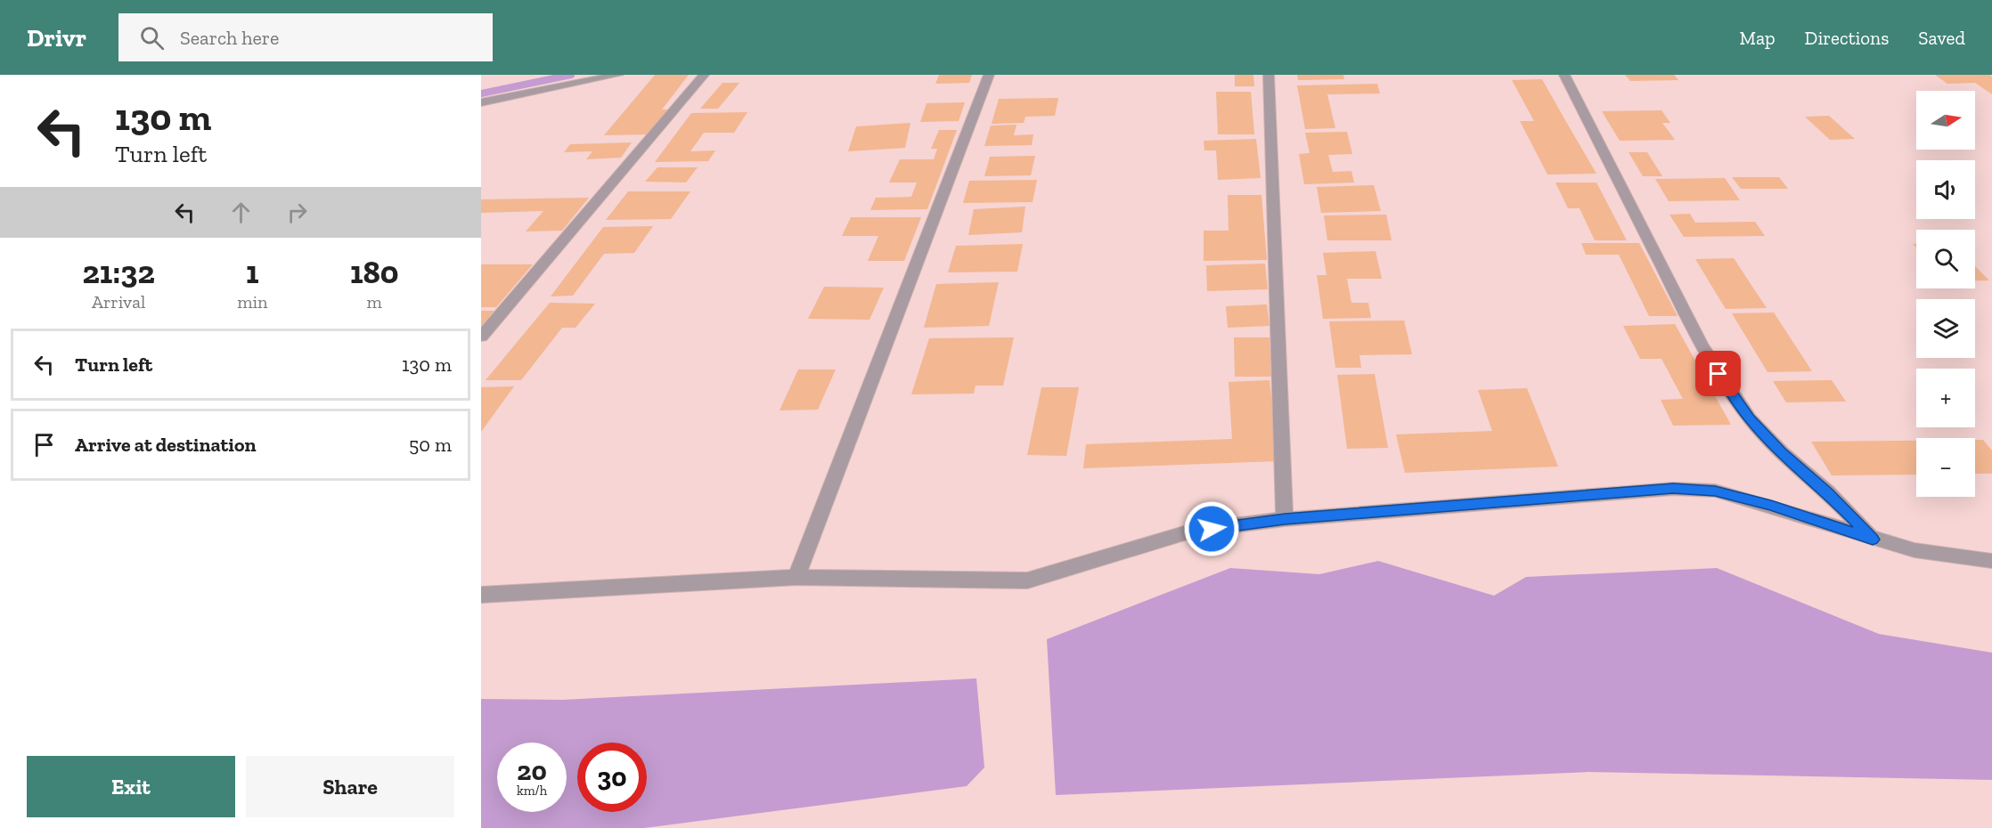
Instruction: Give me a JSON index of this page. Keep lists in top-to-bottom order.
{
  "north": "right",
  "page": {
    "header": "Drivr",
    "search": "Search here",
    "nav": ["Map", "Directions", "Saved"],
    "turn": ["130 m", "Turn left"],
    "map_buttons": ["+", "−"],
    "eta": [
      "21:32",
      "Arrival",
      "1",
      "min",
      "180",
      "m"
    ],
    "list": [
      {
        "name": "Turn left",
        "value": "130 m"
      },
      {
        "name": "Arrive at destination",
        "value": "50 m"
      }
    ],
    "speed": "20 km/h",
    "limit": "30",
    "buttons": ["Exit", "Share"]
  }
}
